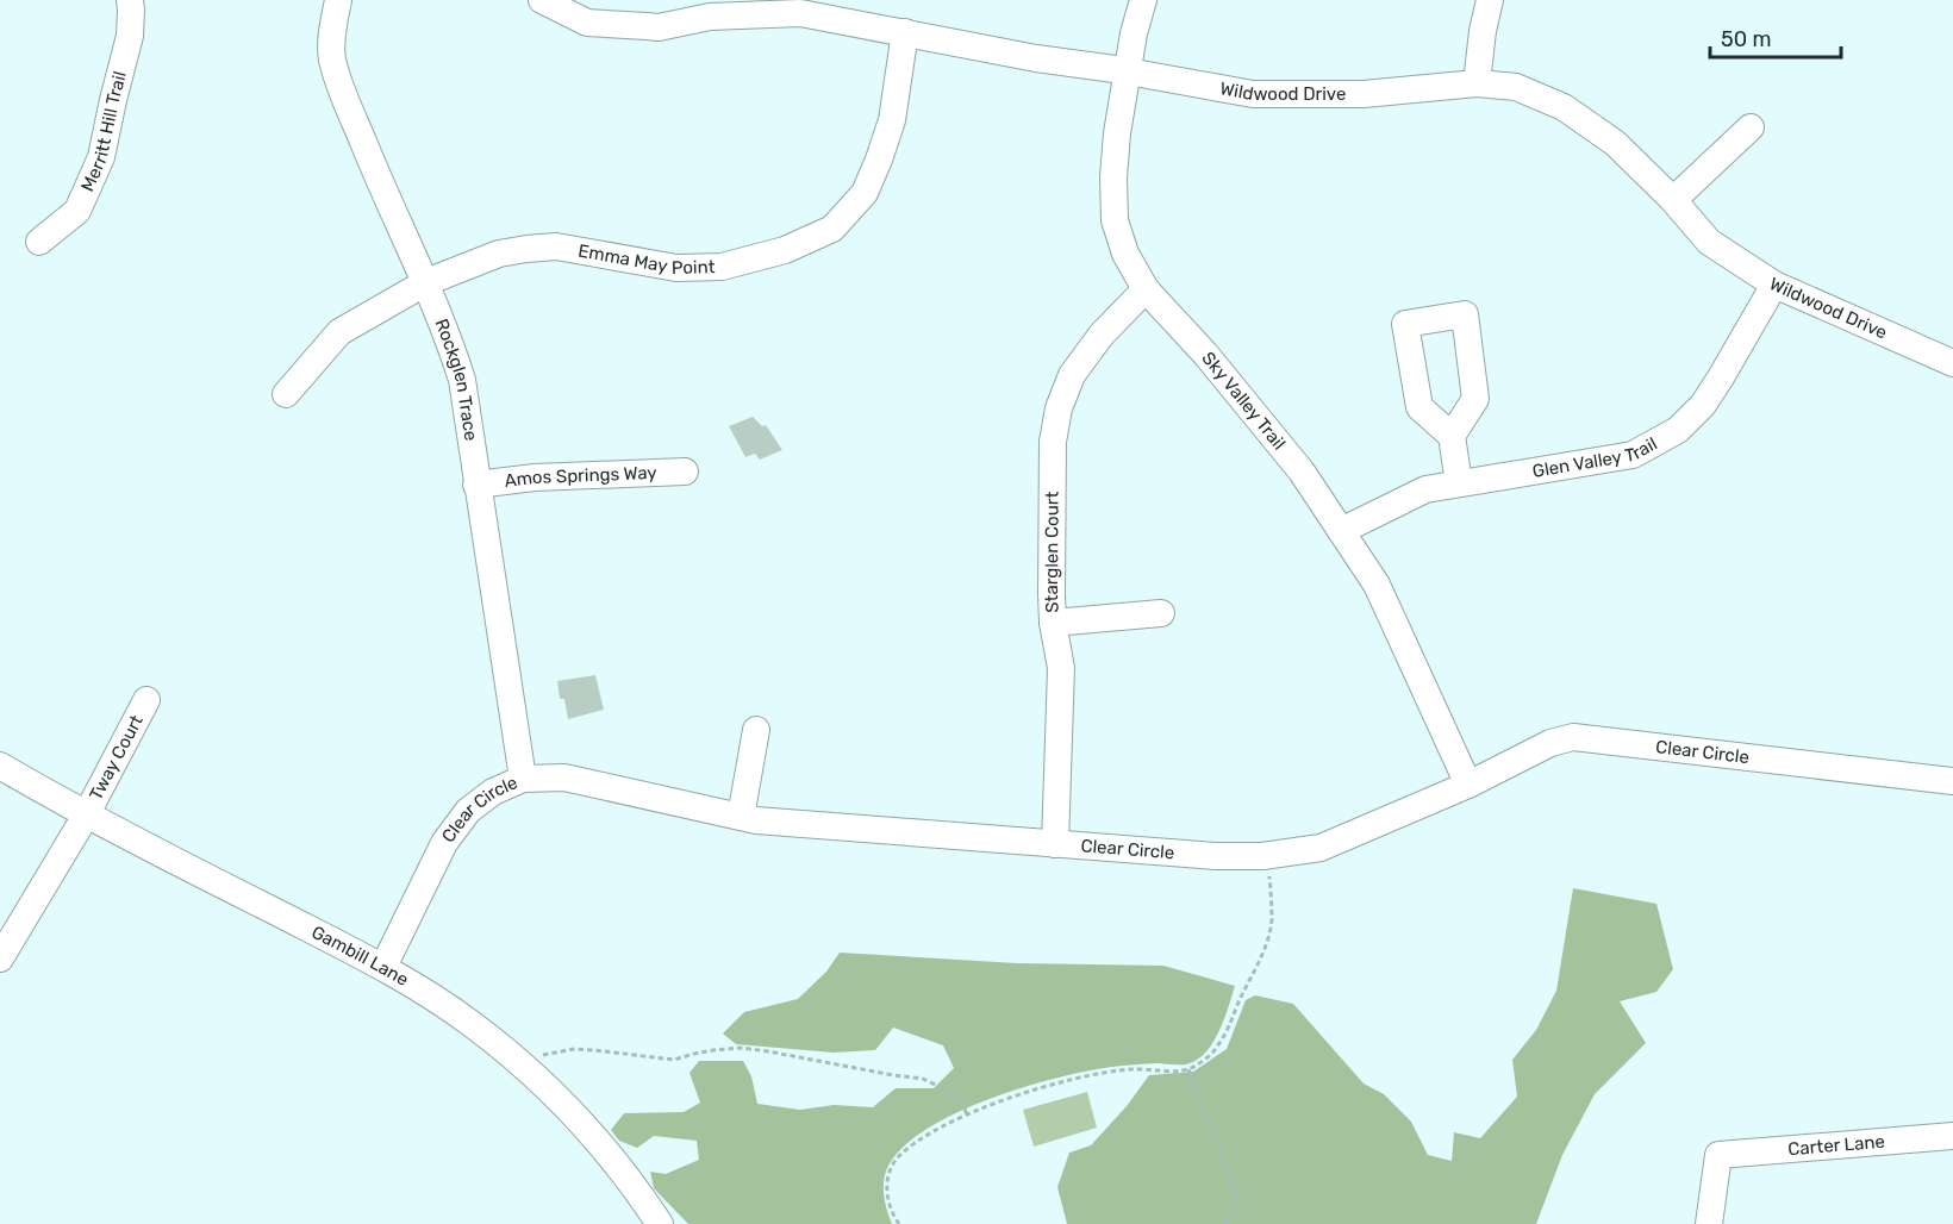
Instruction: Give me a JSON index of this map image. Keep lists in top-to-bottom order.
{
  "streets": {
    "street": [
      "Wildwood Drive",
      "Merritt Hill Trail",
      "Emma May Point",
      "Rockglen Trace",
      "Sky Valley Trail",
      "Glen Valley Trail",
      "Amos Springs Way",
      "Starglen Court",
      "Clear Circle",
      "Tway Court",
      "Gambill Lane",
      "Carter Lane"
    ]
  },
  "crossings": [
    ["Wildwood Drive", "Emma May Point"],
    ["Wildwood Drive", "Sky Valley Trail"],
    ["Wildwood Drive", "Glen Valley Trail"],
    ["Emma May Point", "Rockglen Trace"],
    ["Rockglen Trace", "Amos Springs Way"],
    ["Rockglen Trace", "Clear Circle"],
    ["Sky Valley Trail", "Glen Valley Trail"],
    ["Sky Valley Trail", "Starglen Court"],
    ["Sky Valley Trail", "Clear Circle"],
    ["Starglen Court", "Clear Circle"],
    ["Clear Circle", "Gambill Lane"],
    ["Tway Court", "Gambill Lane"]
  ],
  "scale_bar": "50 m"
}
